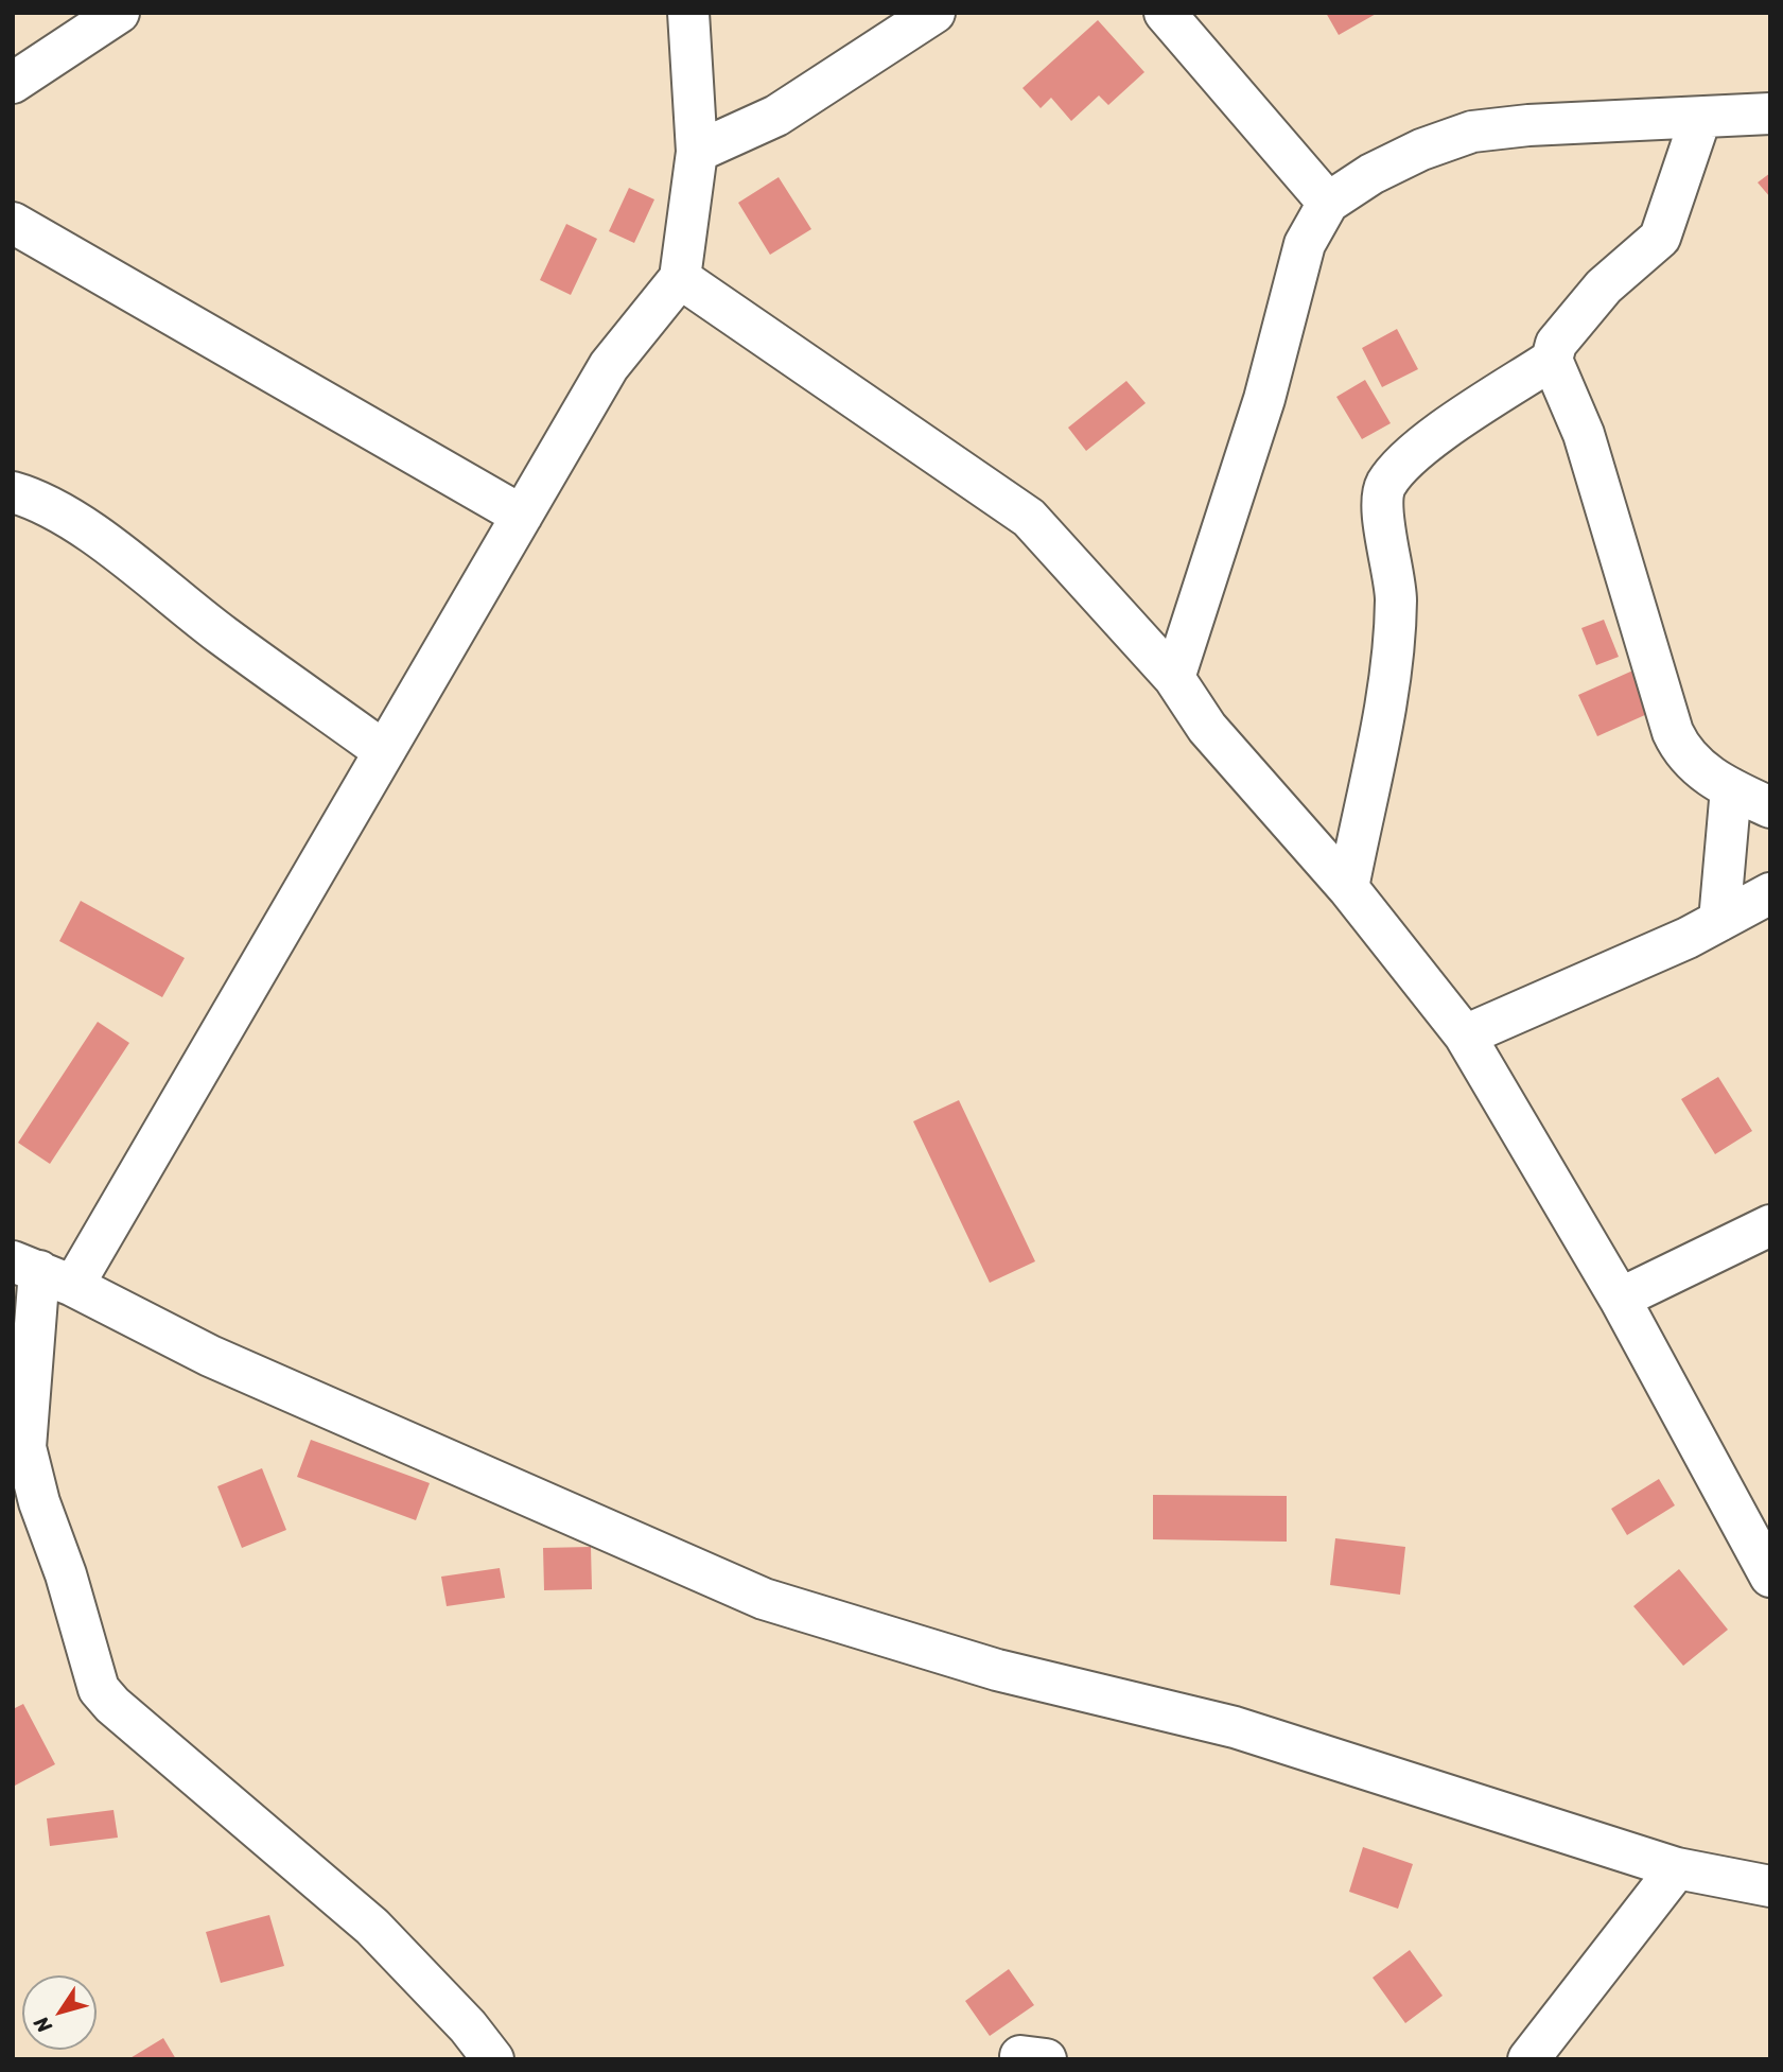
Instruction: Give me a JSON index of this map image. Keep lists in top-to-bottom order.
{
  "north": "bottom left"
}
